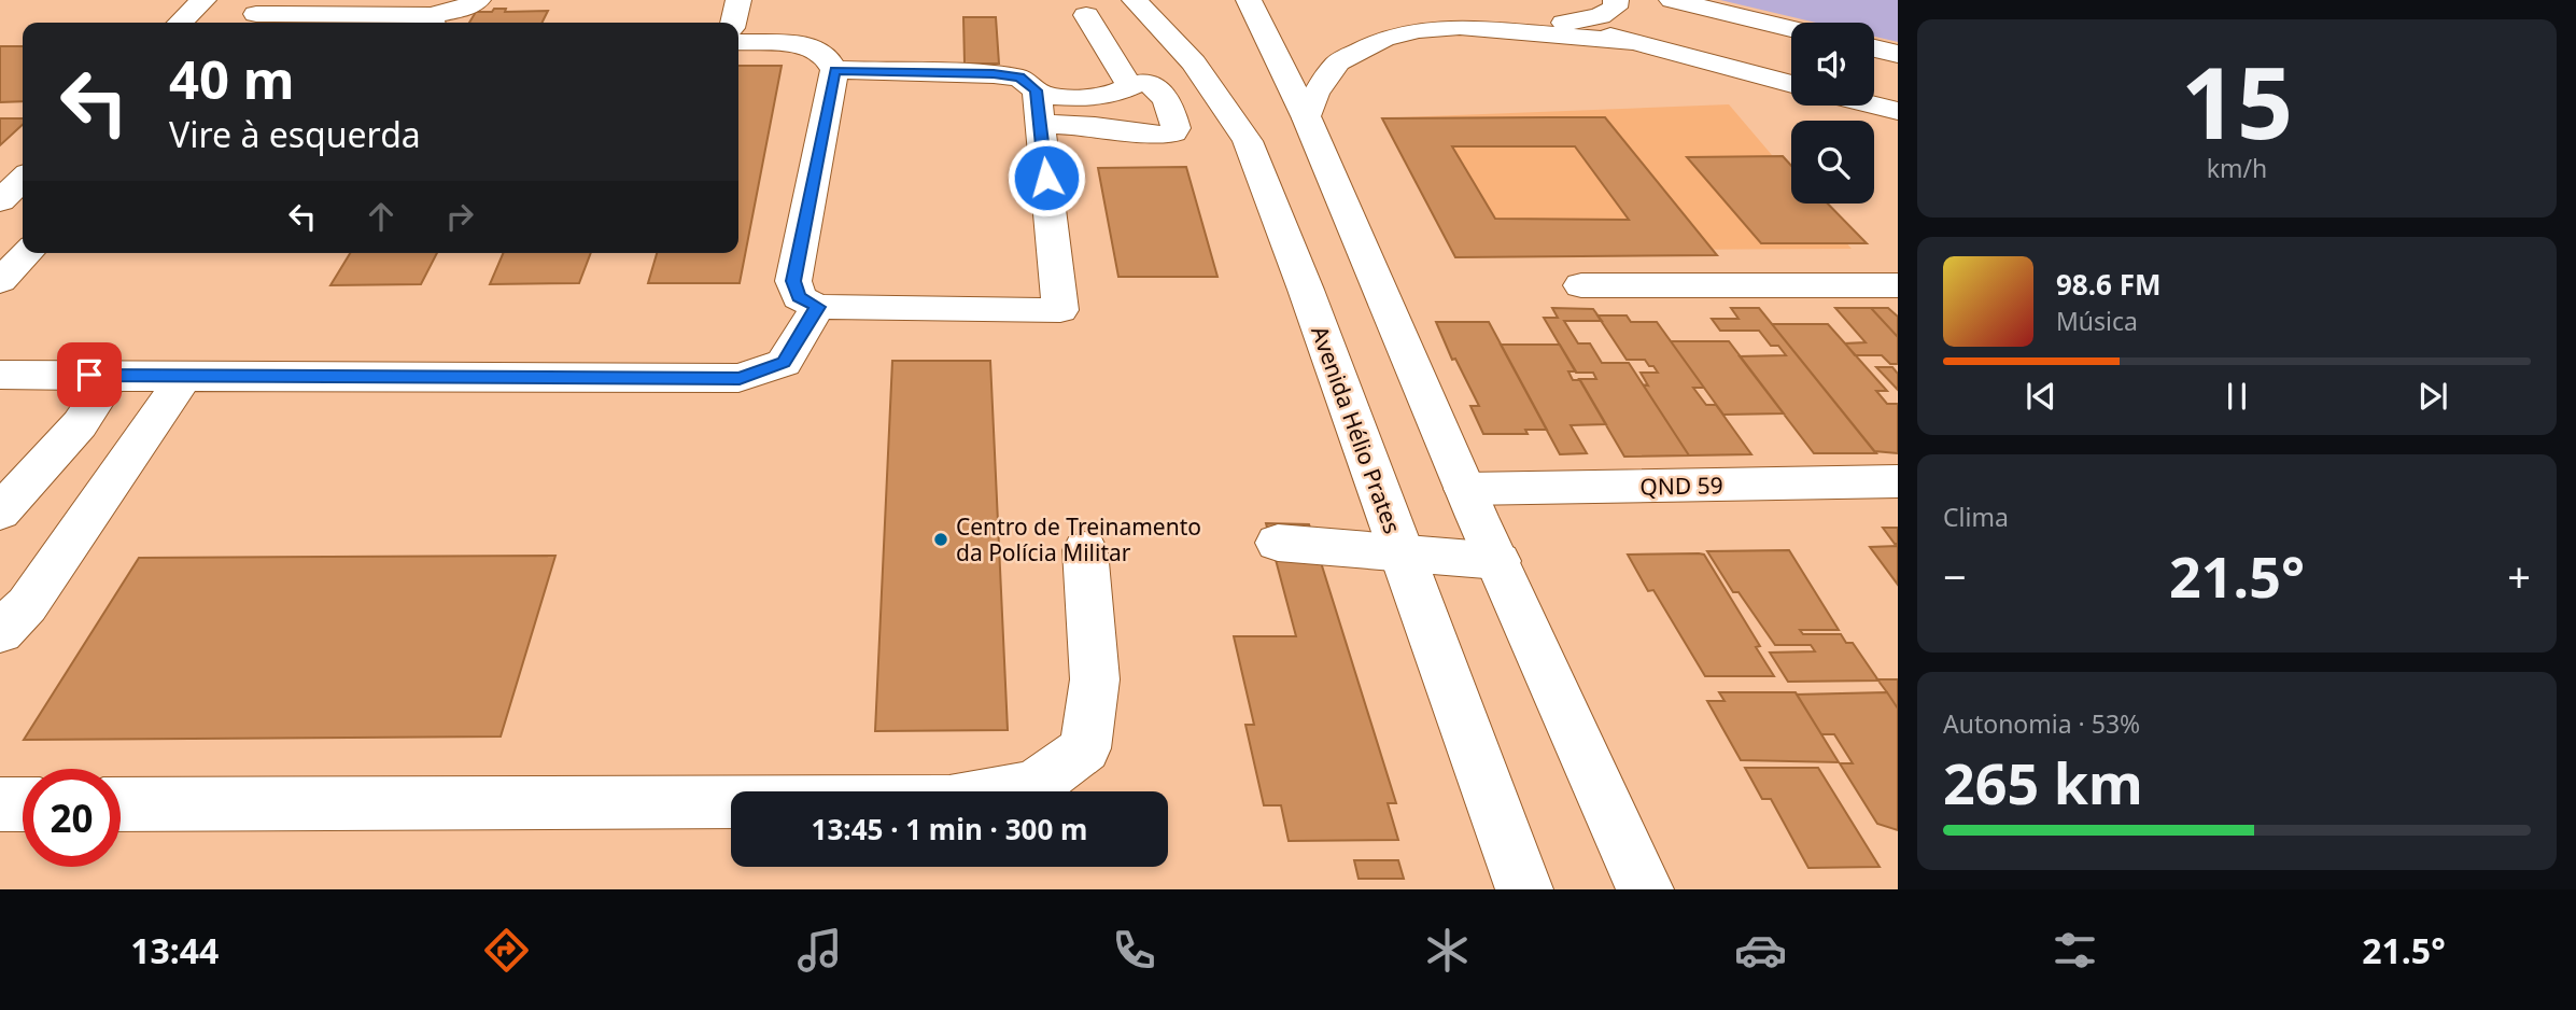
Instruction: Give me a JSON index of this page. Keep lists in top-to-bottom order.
{
  "streets": {
    "main road": ["Avenida Hélio Prates", "QND 59"]
  },
  "places": ["Centro de Treinamento da Polícia Militar"],
  "page": {
    "tile": [
      ["15", "km/h"],
      "Clima",
      ["Autonomia · 53%", "265 km"]
    ],
    "turn": ["40 m", "Vire à esquerda"],
    "song": ["98.6 FM", "Música"],
    "heat": ["−", "21.5°", "+"],
    "limit": "20",
    "trip": "13:45 · 1 min · 300 m",
    "tabs": ["13:44", "21.5°"]
  }
}
